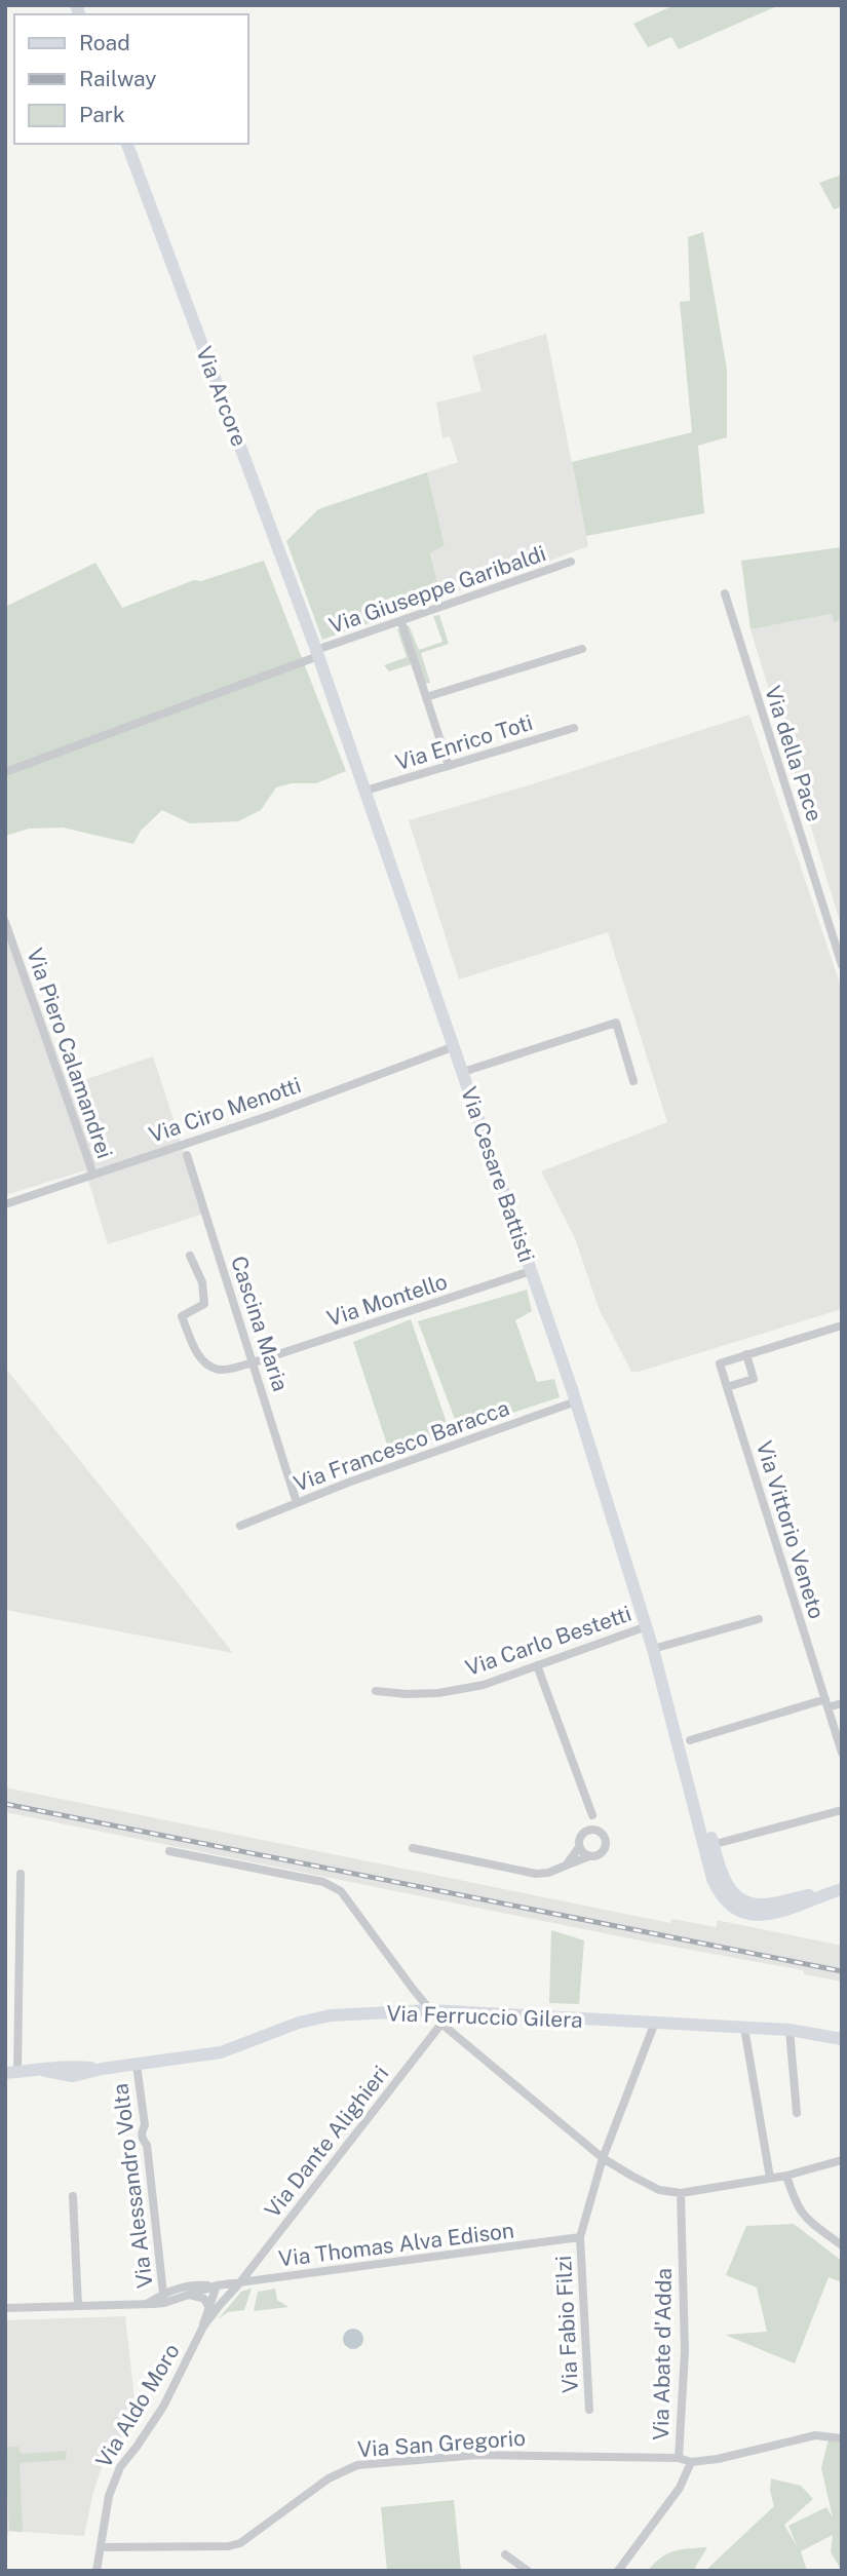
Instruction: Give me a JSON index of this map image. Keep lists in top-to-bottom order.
{
  "streets": {
    "street": [
      "Via Arcore",
      "Via Giuseppe Garibaldi",
      "Via Enrico Toti",
      "Via della Pace",
      "Via Piero Calamandrei",
      "Via Ciro Menotti",
      "Via Cesare Battisti",
      "Via Montello",
      "Cascina Maria",
      "Via Francesco Baracca",
      "Via Vittorio Veneto",
      "Via Carlo Bestetti",
      "Via Ferruccio Gilera",
      "Via Dante Alighieri",
      "Via Alessandro Volta",
      "Via Thomas Alva Edison",
      "Via Fabio Filzi",
      "Via Abate d'Adda",
      "Via Aldo Moro",
      "Via San Gregorio"
    ]
  },
  "crossings": [
    ["Via Arcore", "Via Giuseppe Garibaldi"],
    ["Via Arcore", "Via Cesare Battisti"],
    ["Via Giuseppe Garibaldi", "Via Cesare Battisti"],
    ["Via Enrico Toti", "Via Cesare Battisti"],
    ["Via Piero Calamandrei", "Via Ciro Menotti"],
    ["Via Ciro Menotti", "Via Cesare Battisti"],
    ["Via Cesare Battisti", "Via Montello"],
    ["Via Cesare Battisti", "Via Francesco Baracca"],
    ["Via Cesare Battisti", "Via Carlo Bestetti"],
    ["Via Montello", "Cascina Maria"],
    ["Cascina Maria", "Via Francesco Baracca"],
    ["Via Ferruccio Gilera", "Via Alessandro Volta"],
    ["Via Ferruccio Gilera", "Via Fabio Filzi"],
    ["Via Dante Alighieri", "Via Thomas Alva Edison"],
    ["Via Dante Alighieri", "Via Aldo Moro"],
    ["Via Alessandro Volta", "Via Thomas Alva Edison"],
    ["Via Thomas Alva Edison", "Via Fabio Filzi"],
    ["Via Thomas Alva Edison", "Via Aldo Moro"],
    ["Via Abate d'Adda", "Via San Gregorio"],
    ["Via Aldo Moro", "Via San Gregorio"]
  ],
  "legend": ["Road", "Railway", "Park"]
}
